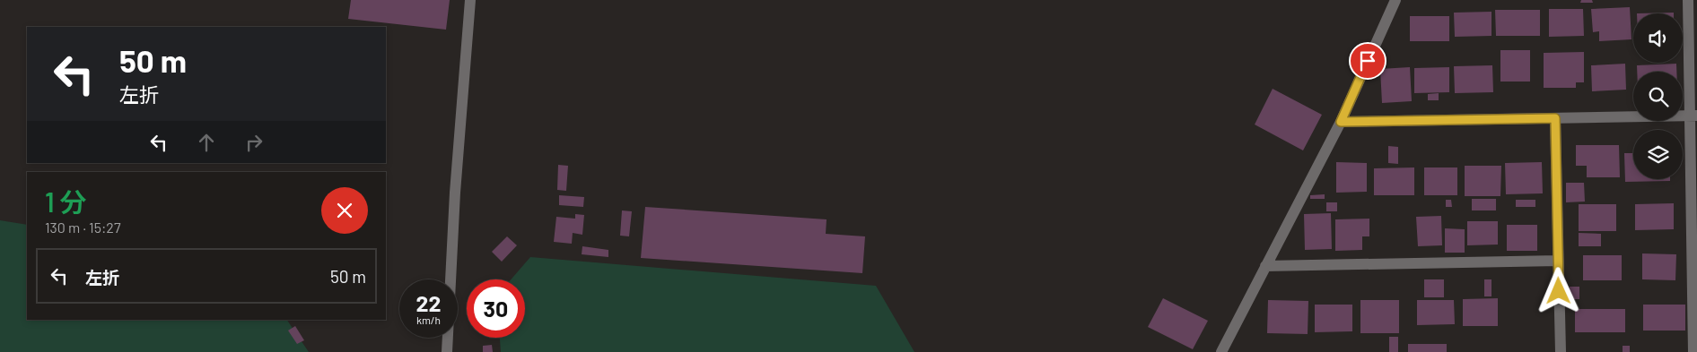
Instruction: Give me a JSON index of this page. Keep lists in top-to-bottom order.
{
  "page": {
    "turn": ["50 m", "左折"],
    "heading": ["1 分", "130 m · 15:27"],
    "list": [
      {
        "name": "左折",
        "value": "50 m"
      }
    ],
    "speed": "22 km/h",
    "limit": "30"
  }
}
